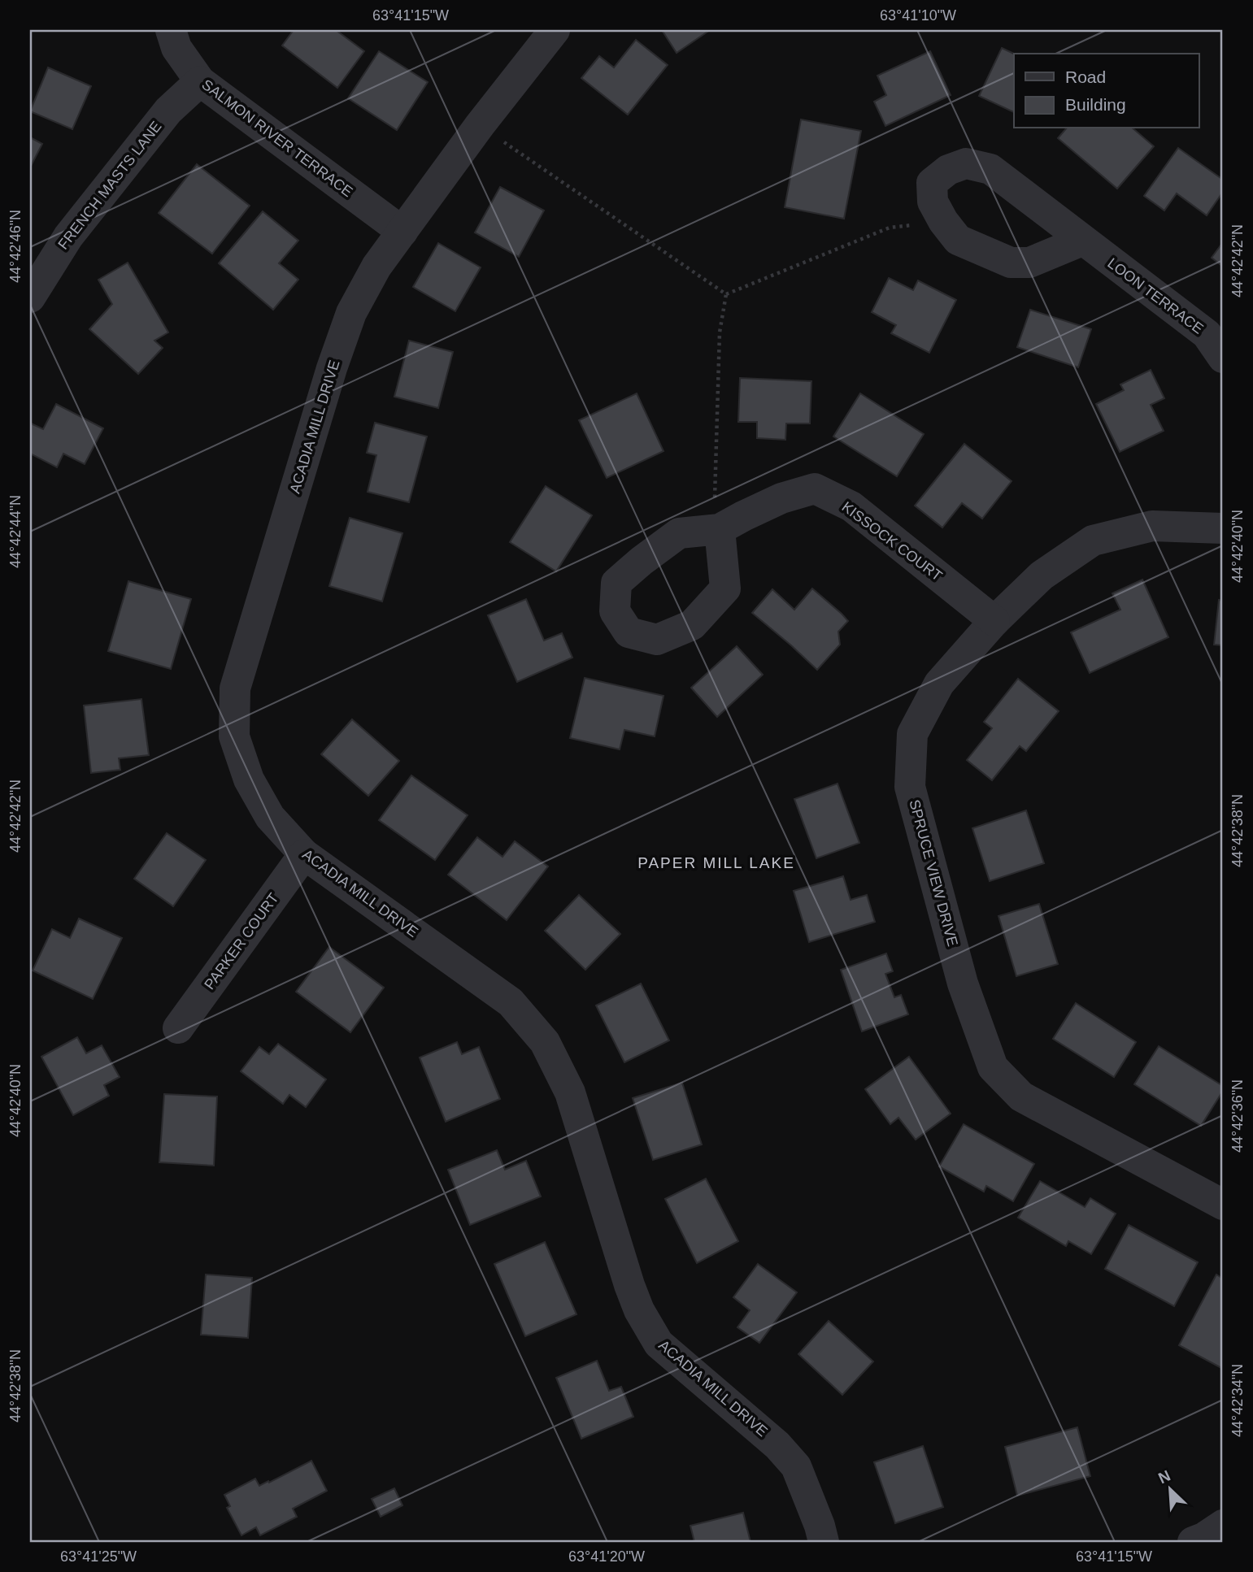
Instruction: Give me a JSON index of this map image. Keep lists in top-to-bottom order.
{
  "streets": {
    "street": [
      "SALMON RIVER TERRACE",
      "FRENCH MASTS LANE",
      "LOON TERRACE",
      "ACADIA MILL DRIVE",
      "KISSOCK COURT",
      "SPRUCE VIEW DRIVE",
      "PARKER COURT"
    ]
  },
  "crossings": [
    ["SALMON RIVER TERRACE", "FRENCH MASTS LANE"],
    ["SALMON RIVER TERRACE", "ACADIA MILL DRIVE"],
    ["ACADIA MILL DRIVE", "PARKER COURT"],
    ["KISSOCK COURT", "SPRUCE VIEW DRIVE"]
  ],
  "districts": ["PAPER MILL LAKE"],
  "legend": ["Road", "Building"],
  "north": "top left",
  "coordinates": [
    "63°41'15\"W",
    "63°41'10\"W",
    "44°42'46\"N",
    "44°42'42\"N",
    "44°42'44\"N",
    "44°42'40\"N",
    "44°42'38\"N",
    "44°42'36\"N",
    "44°42'34\"N",
    "63°41'25\"W",
    "63°41'20\"W"
  ]
}
